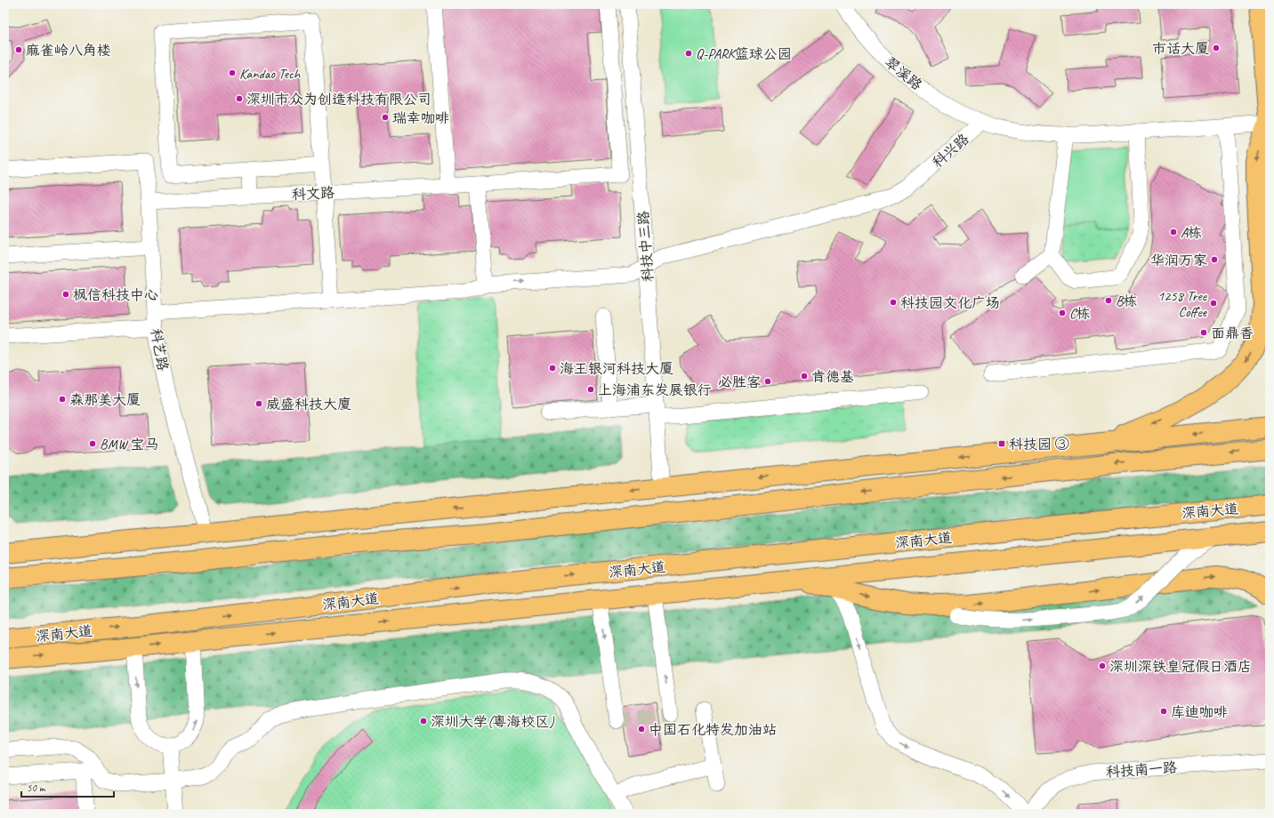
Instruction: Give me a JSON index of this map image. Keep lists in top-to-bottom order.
{
  "streets": {
    "main road": ["深南大道"],
    "street": [
      "翠溪路",
      "科兴路",
      "科文路",
      "科技中三路",
      "科艺路",
      "科技南一路"
    ]
  },
  "crossings": [
    ["翠溪路", "科兴路"],
    ["科兴路", "科技中三路"],
    ["科兴路", "科艺路"],
    ["科文路", "科艺路"]
  ],
  "places": {
    "other": [
      "市话大厦",
      "麻雀岭八角楼",
      "Q-PARK篮球公园",
      "Kandao Tech",
      "深圳市众为创造科技有限公司",
      "瑞幸咖啡",
      "A栋",
      "华润万家",
      "枫信科技中心",
      "B栋",
      "科技园文化广场",
      "1258 Tree Coffee",
      "C栋",
      "面鼎香",
      "海王银河科技大厦",
      "肯德基",
      "必胜客",
      "上海浦东发展银行",
      "森那美大厦",
      "威盛科技大廈",
      "BMW 宝马",
      "深圳深铁皇冠假日酒店",
      "库迪咖啡",
      "深圳大学(粤海校区)",
      "中国石化特发加油站"
    ],
    "transit": ["科技园 ③"]
  },
  "scale_bar": "50 m"
}
